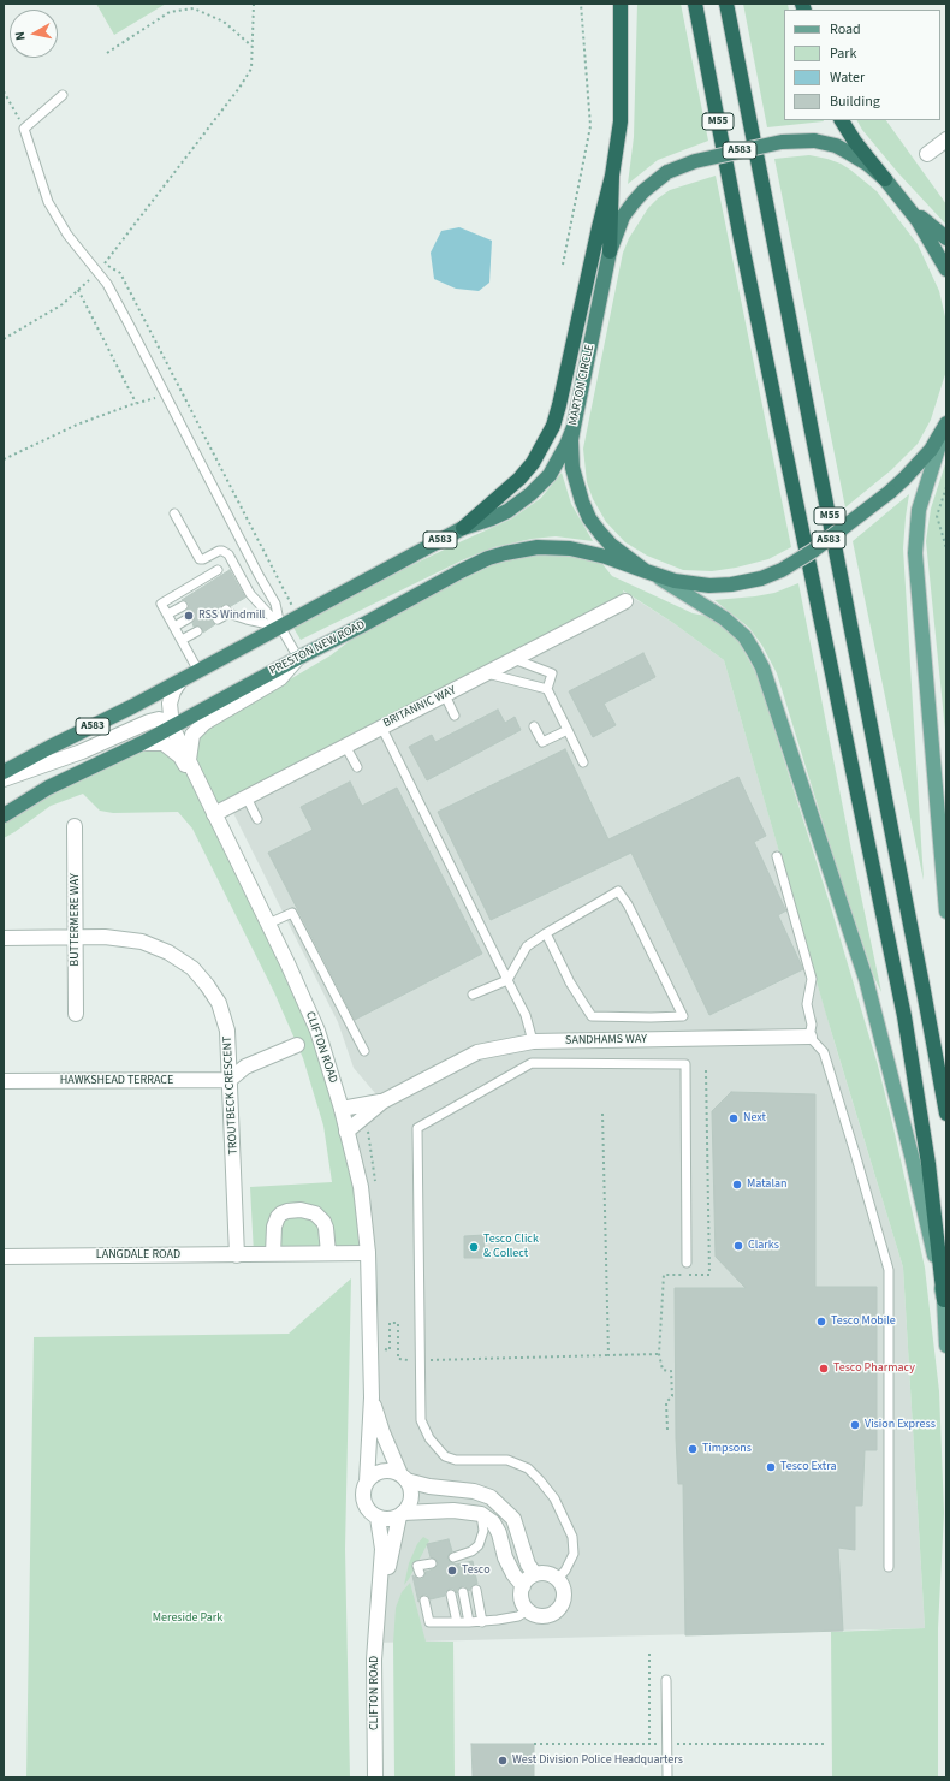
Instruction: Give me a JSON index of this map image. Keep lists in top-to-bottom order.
{
  "streets": {
    "highway": [
      "M55",
      "A583",
      "MARTON CIRCLE",
      "PRESTON NEW ROAD"
    ],
    "street": [
      "BRITANNIC WAY",
      "BUTTERMERE WAY",
      "SANDHAMS WAY",
      "CLIFTON ROAD",
      "HAWKSHEAD TERRACE",
      "TROUTBECK CRESCENT",
      "LANGDALE ROAD"
    ]
  },
  "crossings": [
    ["A583", "MARTON CIRCLE"],
    ["A583", "PRESTON NEW ROAD"],
    ["A583", "CLIFTON ROAD"],
    ["MARTON CIRCLE", "PRESTON NEW ROAD"],
    ["PRESTON NEW ROAD", "CLIFTON ROAD"],
    ["BRITANNIC WAY", "CLIFTON ROAD"],
    ["BUTTERMERE WAY", "TROUTBECK CRESCENT"],
    ["SANDHAMS WAY", "CLIFTON ROAD"],
    ["CLIFTON ROAD", "LANGDALE ROAD"],
    ["HAWKSHEAD TERRACE", "TROUTBECK CRESCENT"],
    ["TROUTBECK CRESCENT", "LANGDALE ROAD"]
  ],
  "parks": ["Mereside Park"],
  "places": [
    "RSS Windmill",
    "Next",
    "Matalan",
    "Clarks",
    "Tesco Click & Collect",
    "Tesco Mobile",
    "Tesco Pharmacy",
    "Vision Express",
    "Timpsons",
    "Tesco Extra",
    "Tesco",
    "West Division Police Headquarters"
  ],
  "legend": [
    "Road",
    "Park",
    "Water",
    "Building"
  ],
  "north": "left"
}
